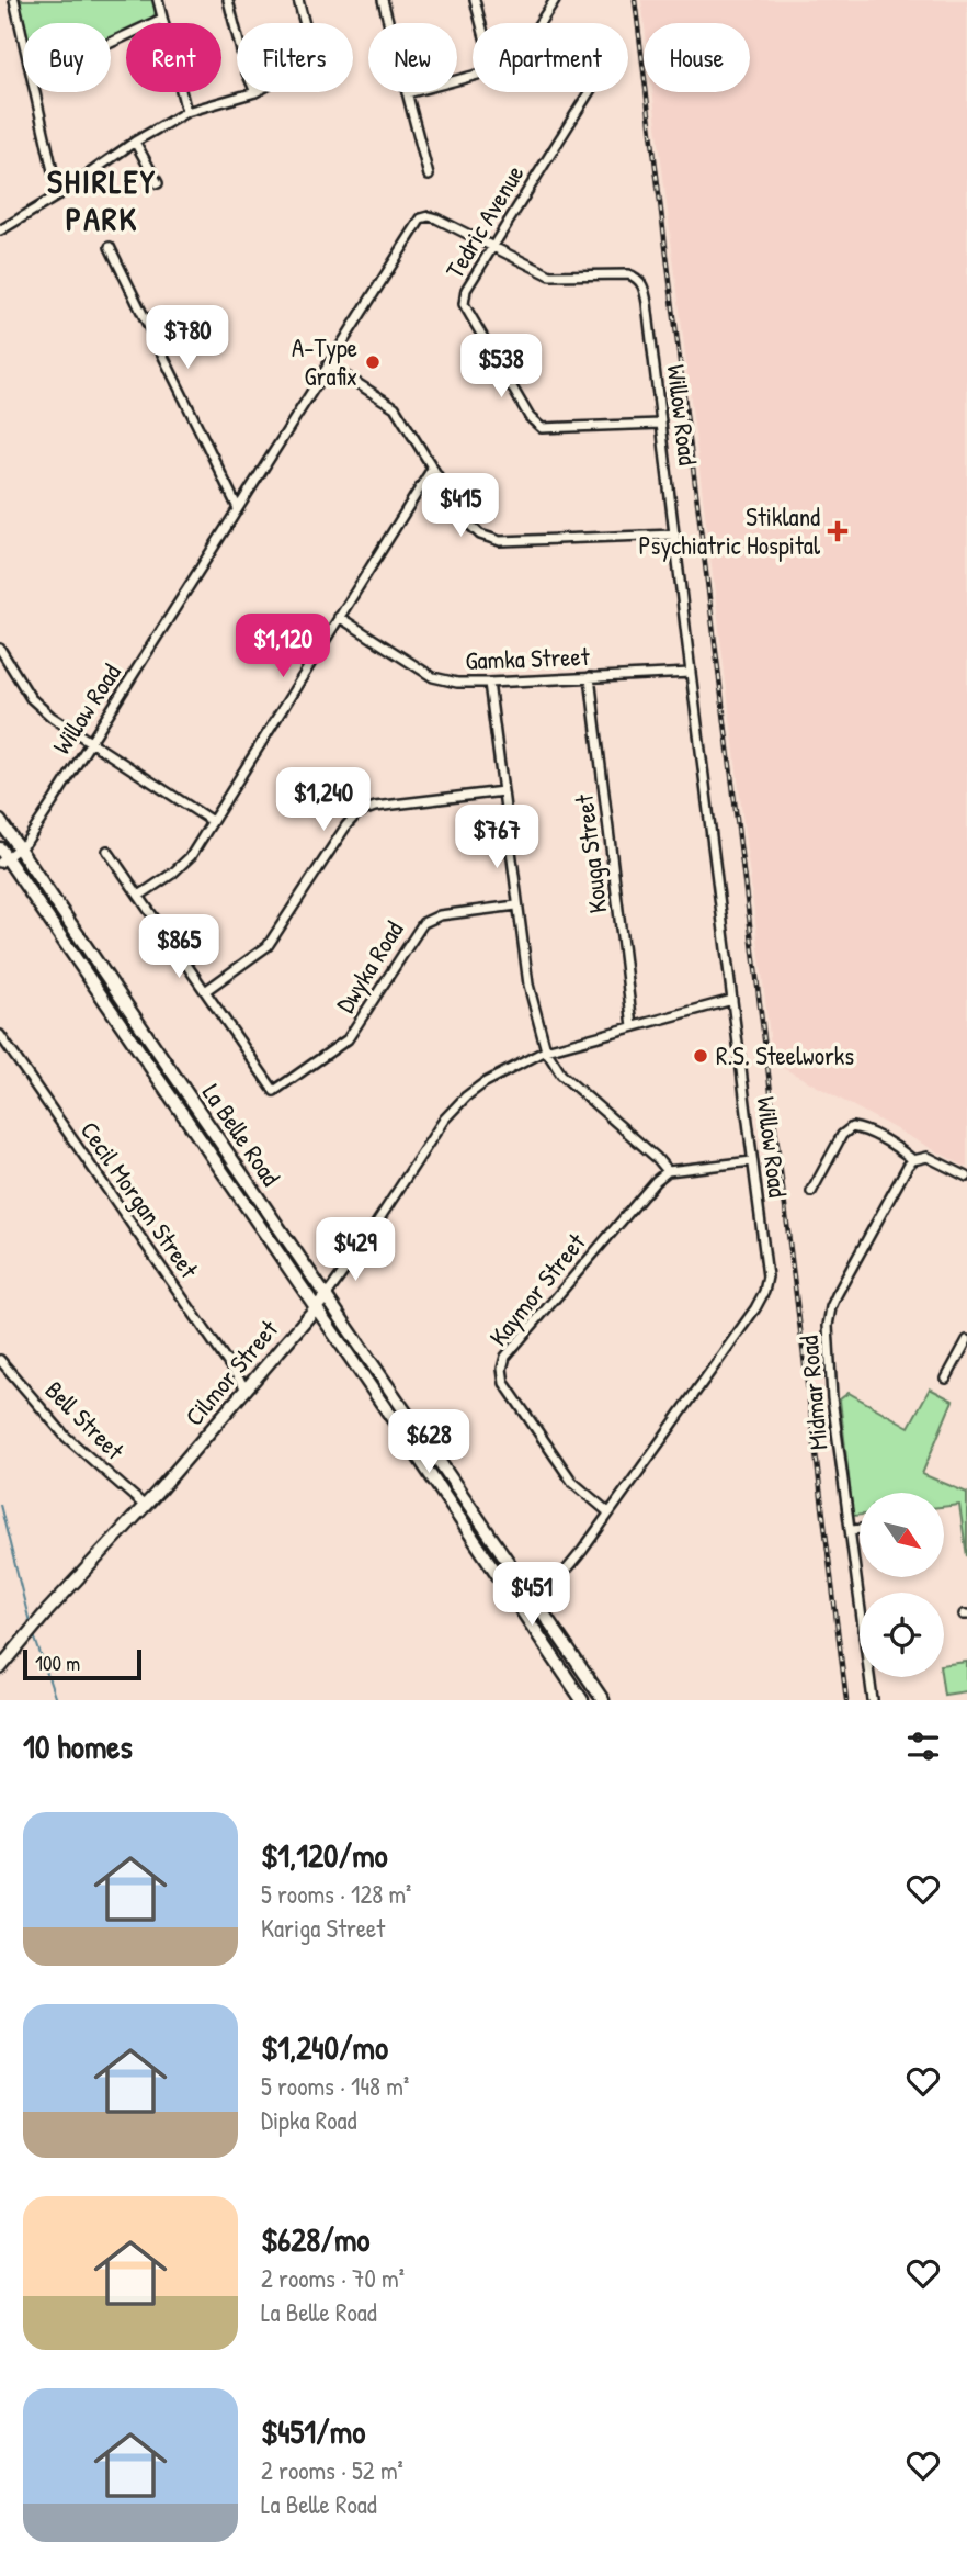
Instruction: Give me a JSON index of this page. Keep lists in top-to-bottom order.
{
  "streets": {
    "main road": ["La Belle Road", "Cilmor Street"],
    "street": [
      "Tedric Avenue",
      "Willow Road",
      "Gamka Street",
      "Kouga Street",
      "Dwyka Road",
      "Cecil Morgan Street",
      "Kaymor Street",
      "Midmar Road",
      "Bell Street"
    ]
  },
  "crossings": [
    ["Tedric Avenue", "Willow Road"],
    ["Willow Road", "Gamka Street"],
    ["Willow Road", "La Belle Road"],
    ["Willow Road", "Kaymor Street"],
    ["Willow Road", "Cilmor Street"],
    ["Gamka Street", "Kouga Street"],
    ["Kouga Street", "Cilmor Street"],
    ["La Belle Road", "Cilmor Street"],
    ["Cecil Morgan Street", "Cilmor Street"],
    ["Cilmor Street", "Bell Street"]
  ],
  "districts": ["SHIRLEY PARK"],
  "places": {
    "other": ["A-Type Grafix", "R.S. Steelworks"],
    "health": ["Stikland Psychiatric Hospital"]
  },
  "scale_bar": "100 m",
  "north": "bottom right",
  "page": {
    "chip": [
      "Buy",
      "Rent",
      "Filters",
      "New",
      "Apartment",
      "House"
    ],
    "price": [
      "$780",
      "$538",
      "$415",
      "$1,120",
      "$1,240",
      "$767",
      "$865",
      "$429",
      "$628",
      "$451"
    ],
    "scale": "100 m",
    "heading": "10 homes",
    "list": [
      {
        "name": "$1,120/mo",
        "note": "5 rooms · 128 m² · Kariga Street"
      },
      {
        "name": "$1,240/mo",
        "note": "5 rooms · 148 m² · Dipka Road"
      },
      {
        "name": "$628/mo",
        "note": "2 rooms · 70 m² · La Belle Road"
      },
      {
        "name": "$451/mo",
        "note": "2 rooms · 52 m² · La Belle Road"
      }
    ]
  }
}
